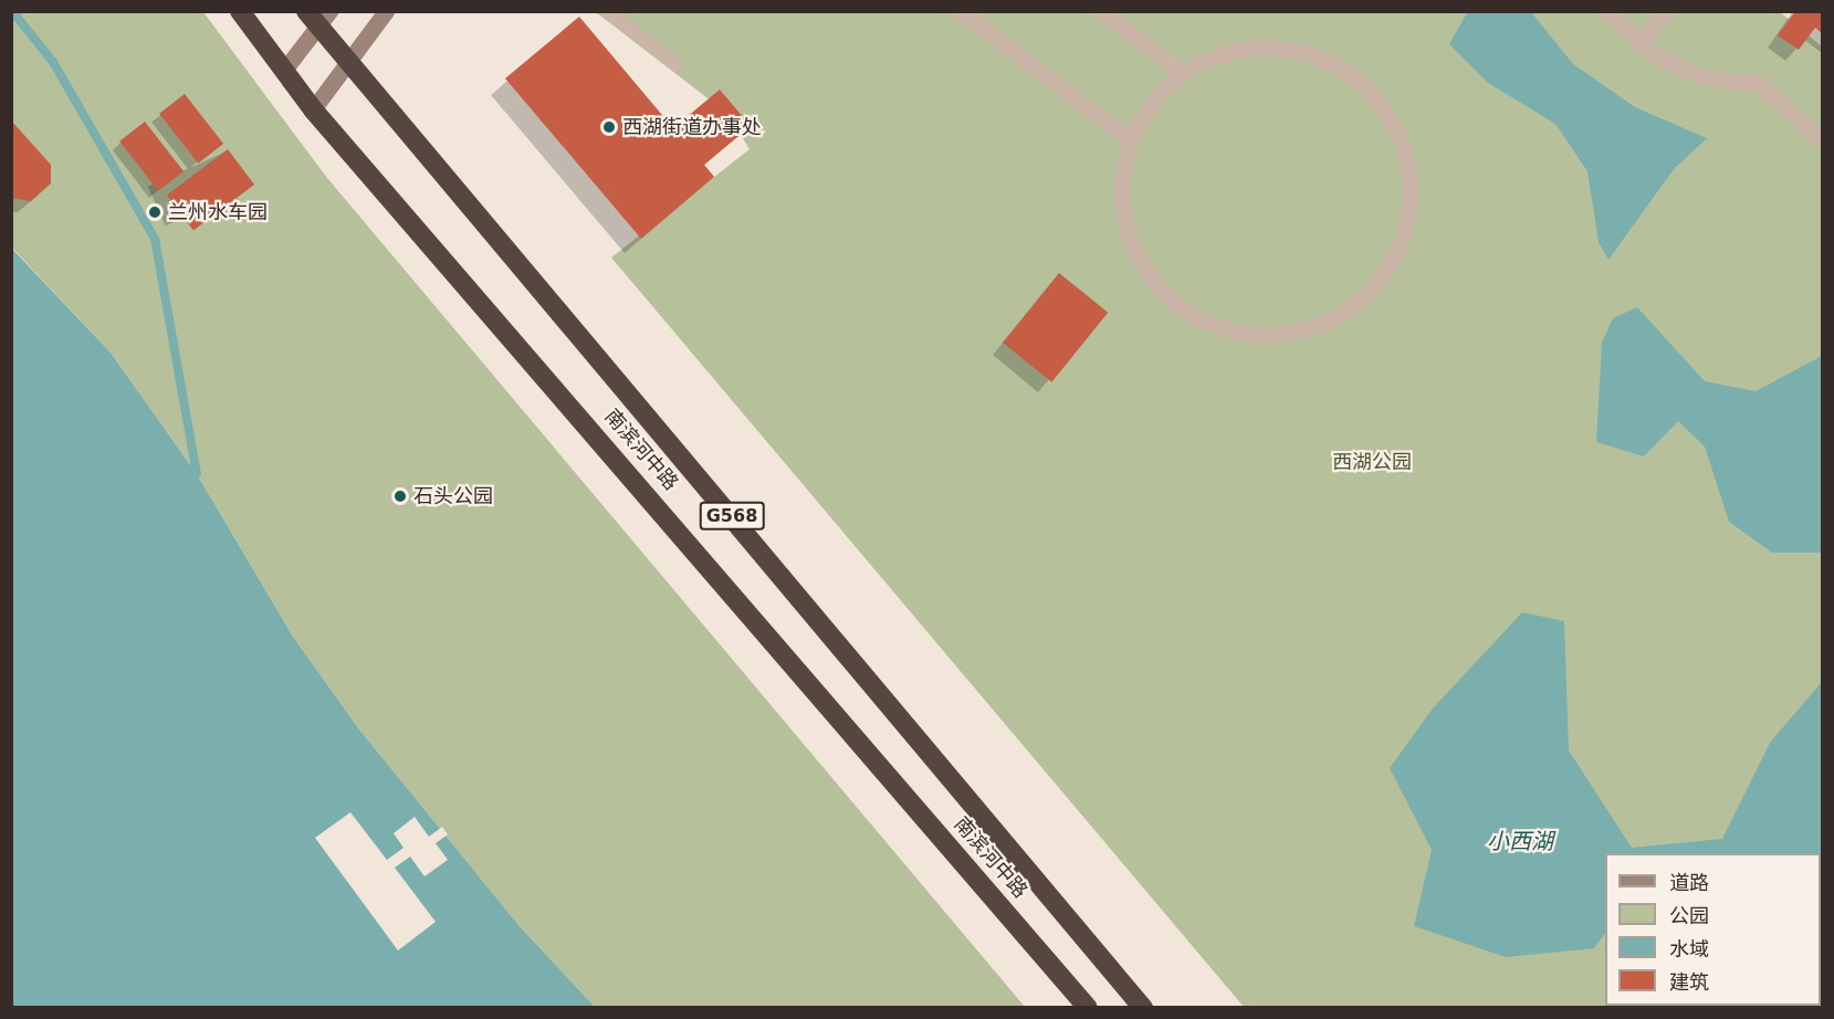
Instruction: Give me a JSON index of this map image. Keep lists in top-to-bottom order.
{
  "streets": {
    "highway": ["南滨河中路", "G568"]
  },
  "water": ["小西湖"],
  "parks": ["西湖公园"],
  "places": ["西湖街道办事处", "兰州水车园", "石头公园"],
  "legend": [
    "道路",
    "公园",
    "水域",
    "建筑"
  ]
}
